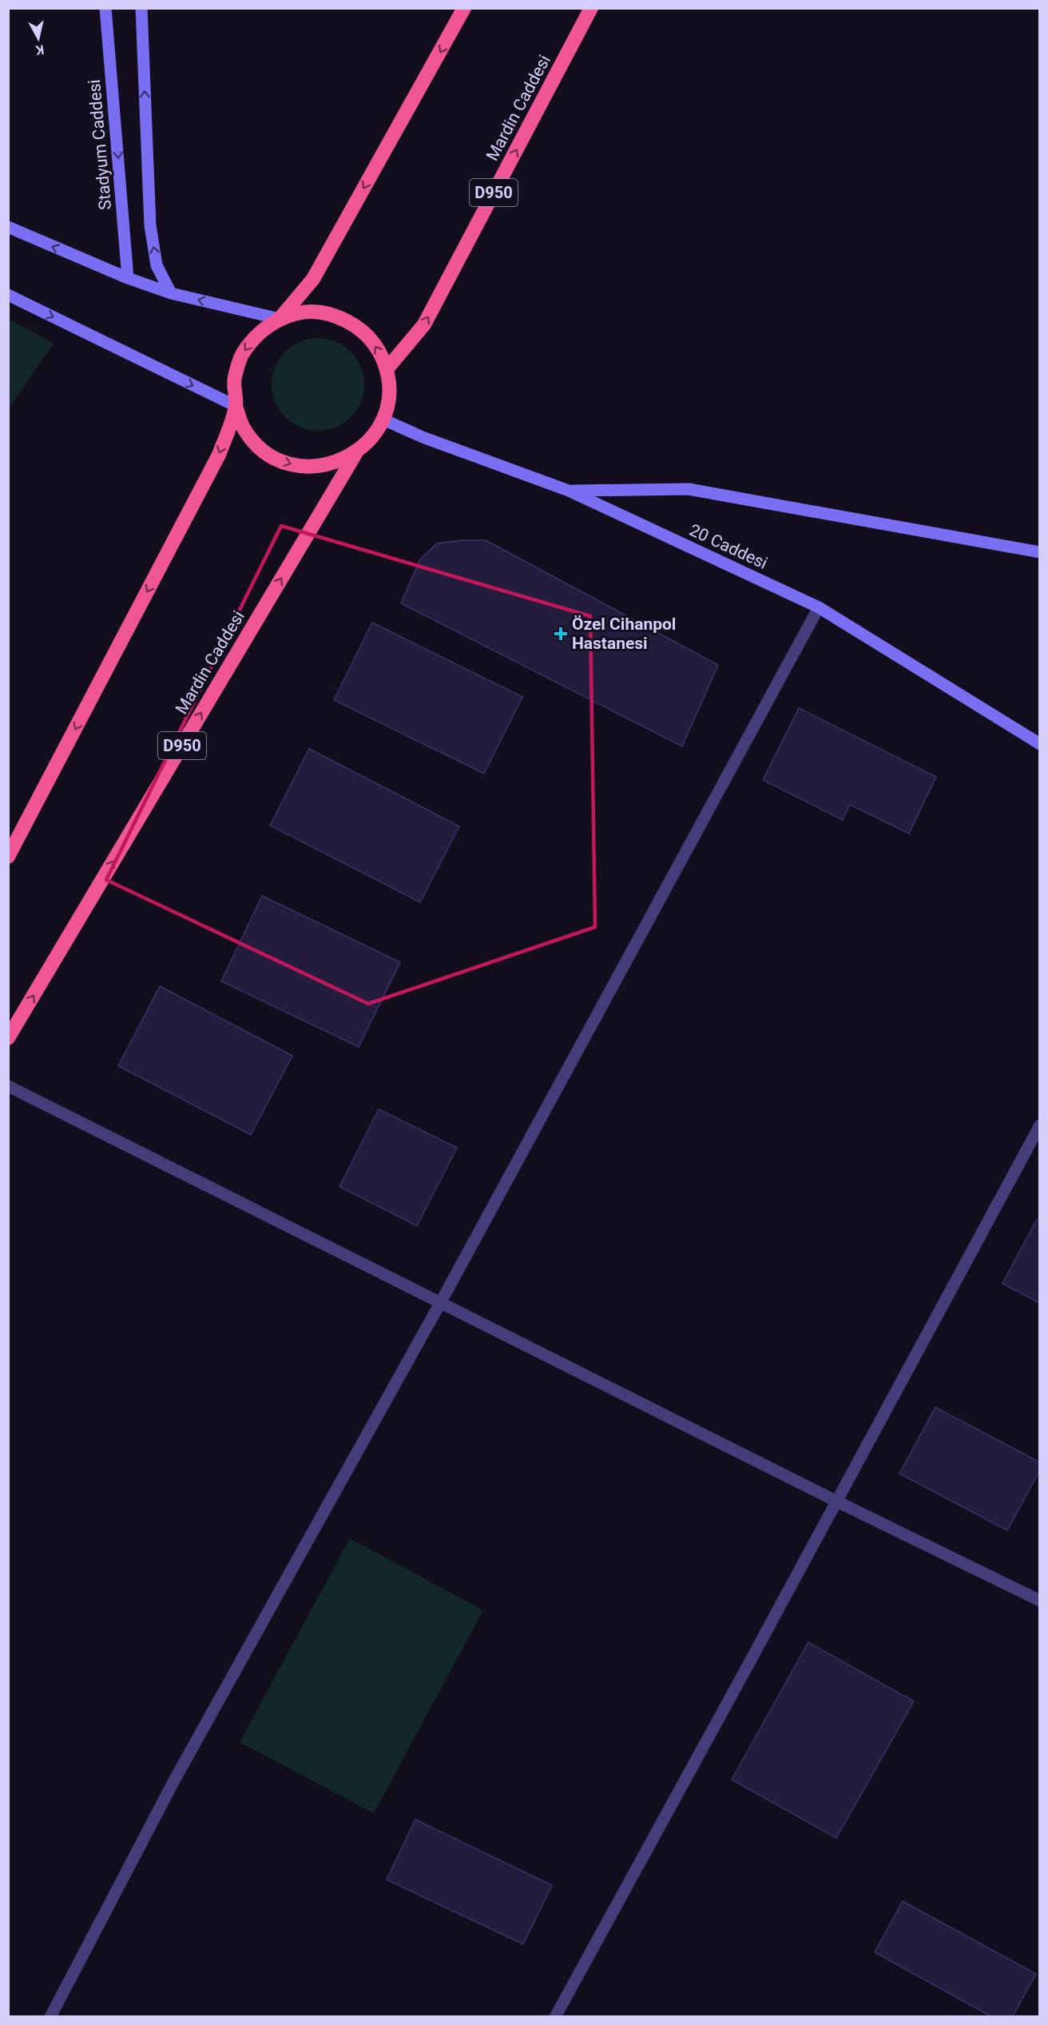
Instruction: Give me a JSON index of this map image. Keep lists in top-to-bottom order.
{
  "streets": {
    "highway": ["Mardin Caddesi", "D950"],
    "street": ["Stadyum Caddesi", "20 Caddesi"]
  },
  "crossings": [
    ["Mardin Caddesi", "20 Caddesi"]
  ],
  "places": {
    "health": ["Özel Cihanpol Hastanesi"]
  },
  "north": "bottom"
}
